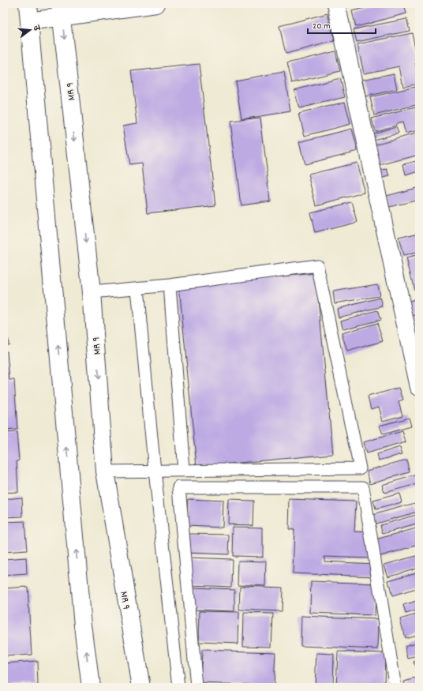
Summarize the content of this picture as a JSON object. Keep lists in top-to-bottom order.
{
  "streets": {
    "street": ["MR 9"]
  },
  "scale_bar": "20 m",
  "north": "right"
}
